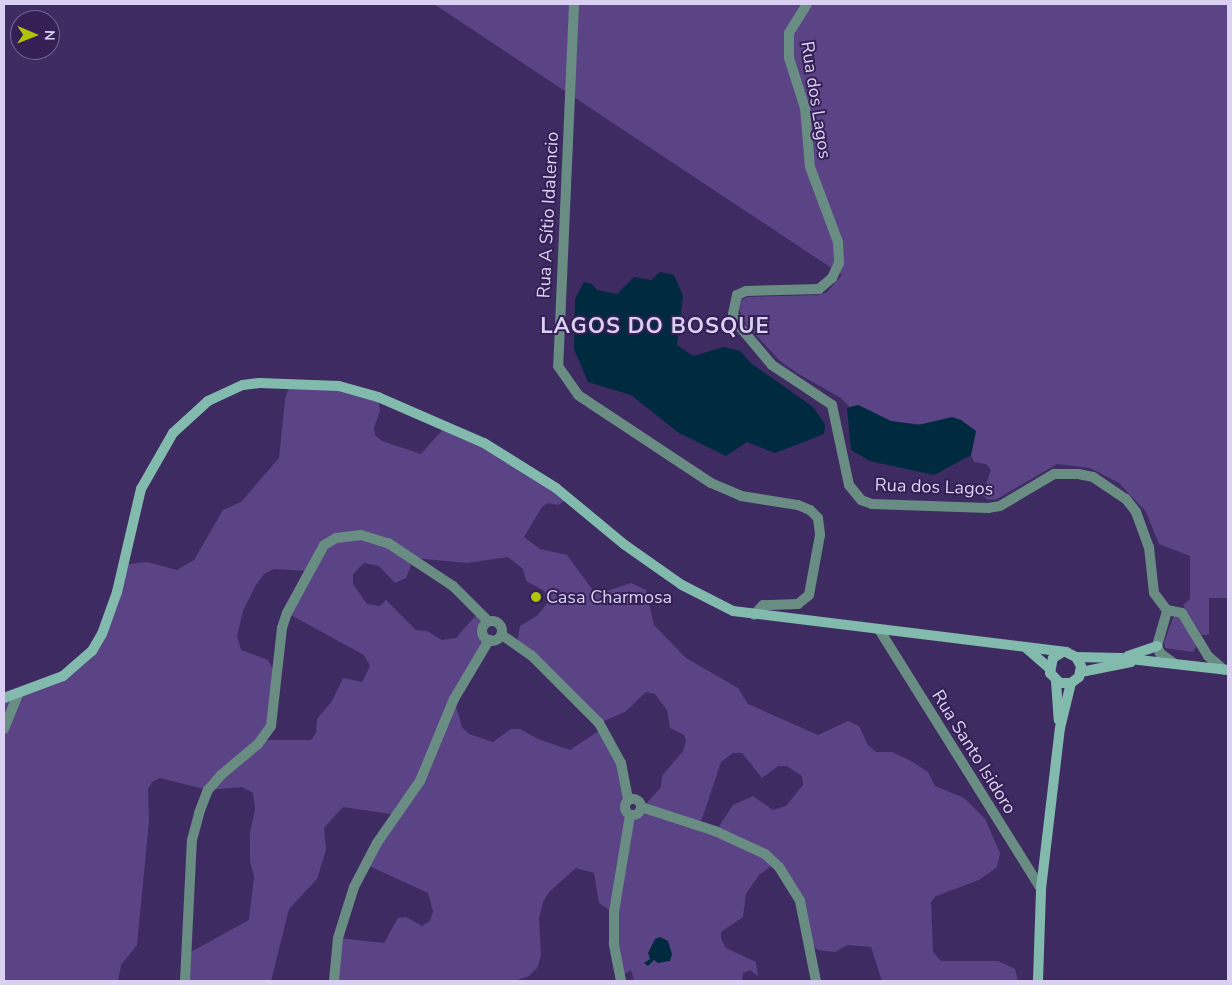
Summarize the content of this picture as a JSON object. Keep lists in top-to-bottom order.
{
  "streets": {
    "street": ["Rua dos Lagos", "Rua A Sítio Idalencio", "Rua Santo Isidoro"]
  },
  "districts": ["LAGOS DO BOSQUE"],
  "places": ["Casa Charmosa"],
  "north": "right"
}
